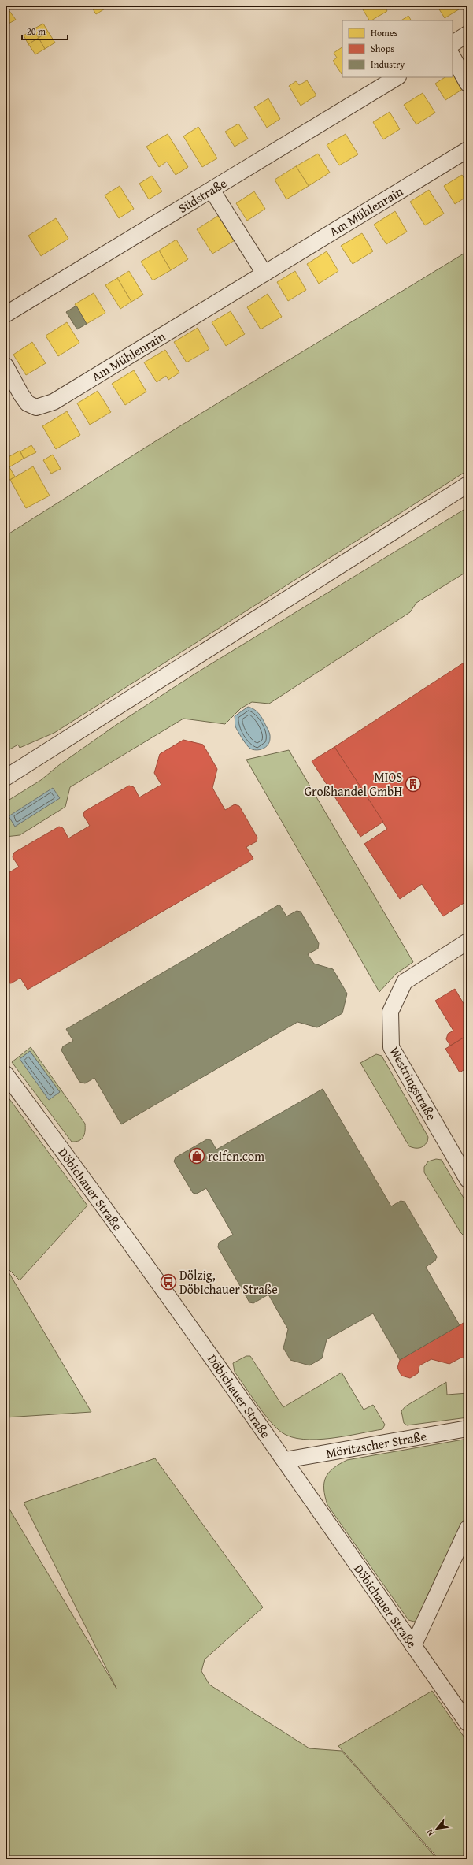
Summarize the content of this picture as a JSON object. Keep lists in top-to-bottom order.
{
  "streets": {
    "street": [
      "Südstraße",
      "Am Mühlenrain",
      "Westringstraße",
      "Döbichauer Straße",
      "Möritzscher Straße"
    ]
  },
  "crossings": [
    ["Döbichauer Straße", "Möritzscher Straße"]
  ],
  "places": {
    "building": ["MIOS Großhandel GmbH"],
    "shop": ["reifen.com"],
    "bus stop": ["Dölzig, Döbichauer Straße"]
  },
  "legend": ["Homes", "Shops", "Industry"],
  "scale_bar": "20 m",
  "north": "bottom left"
}
